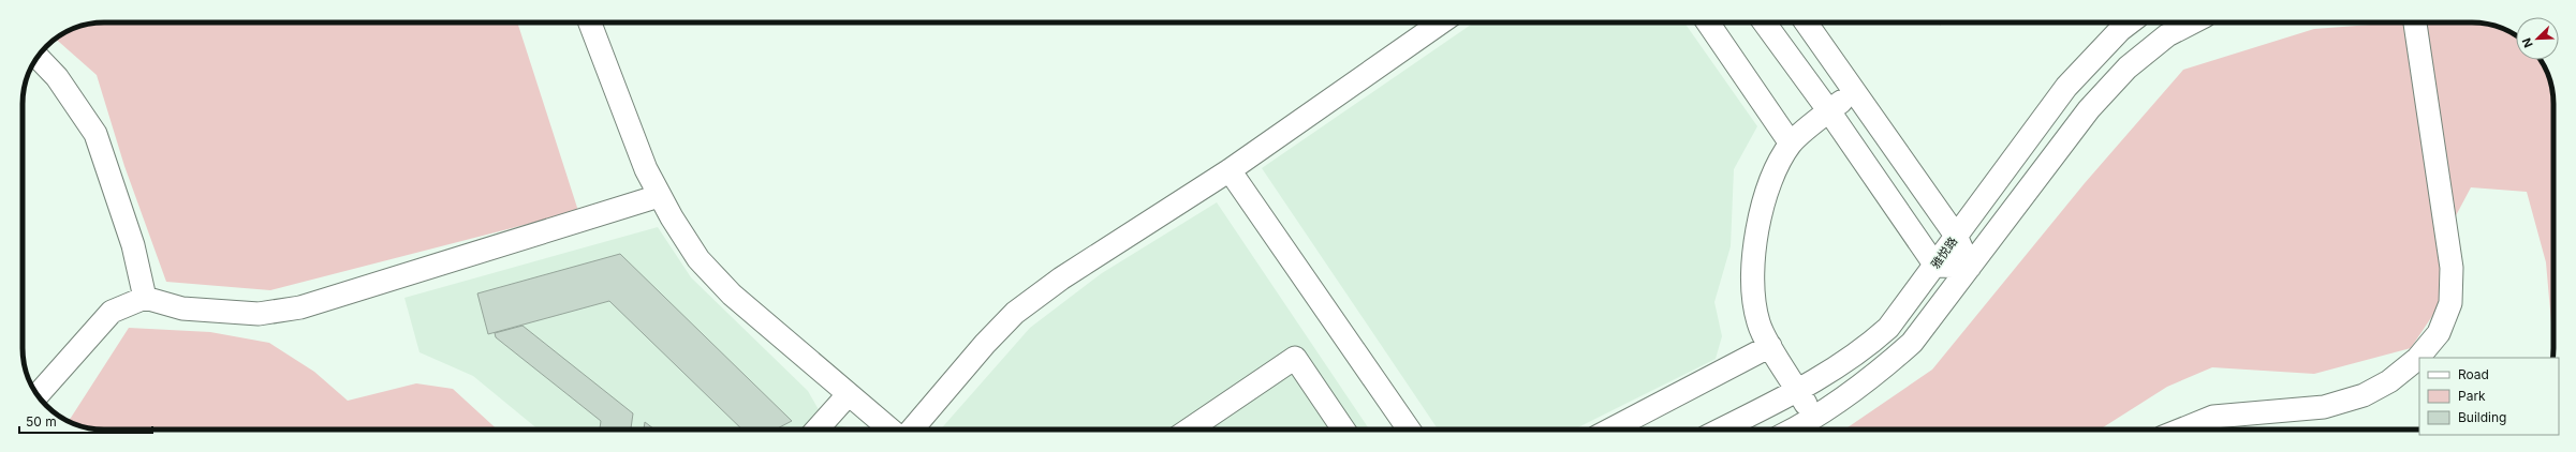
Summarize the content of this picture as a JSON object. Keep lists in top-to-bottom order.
{
  "streets": {
    "street": ["雅悦路"]
  },
  "legend": ["Road", "Park", "Building"],
  "scale_bar": "50 m",
  "north": "bottom left"
}
